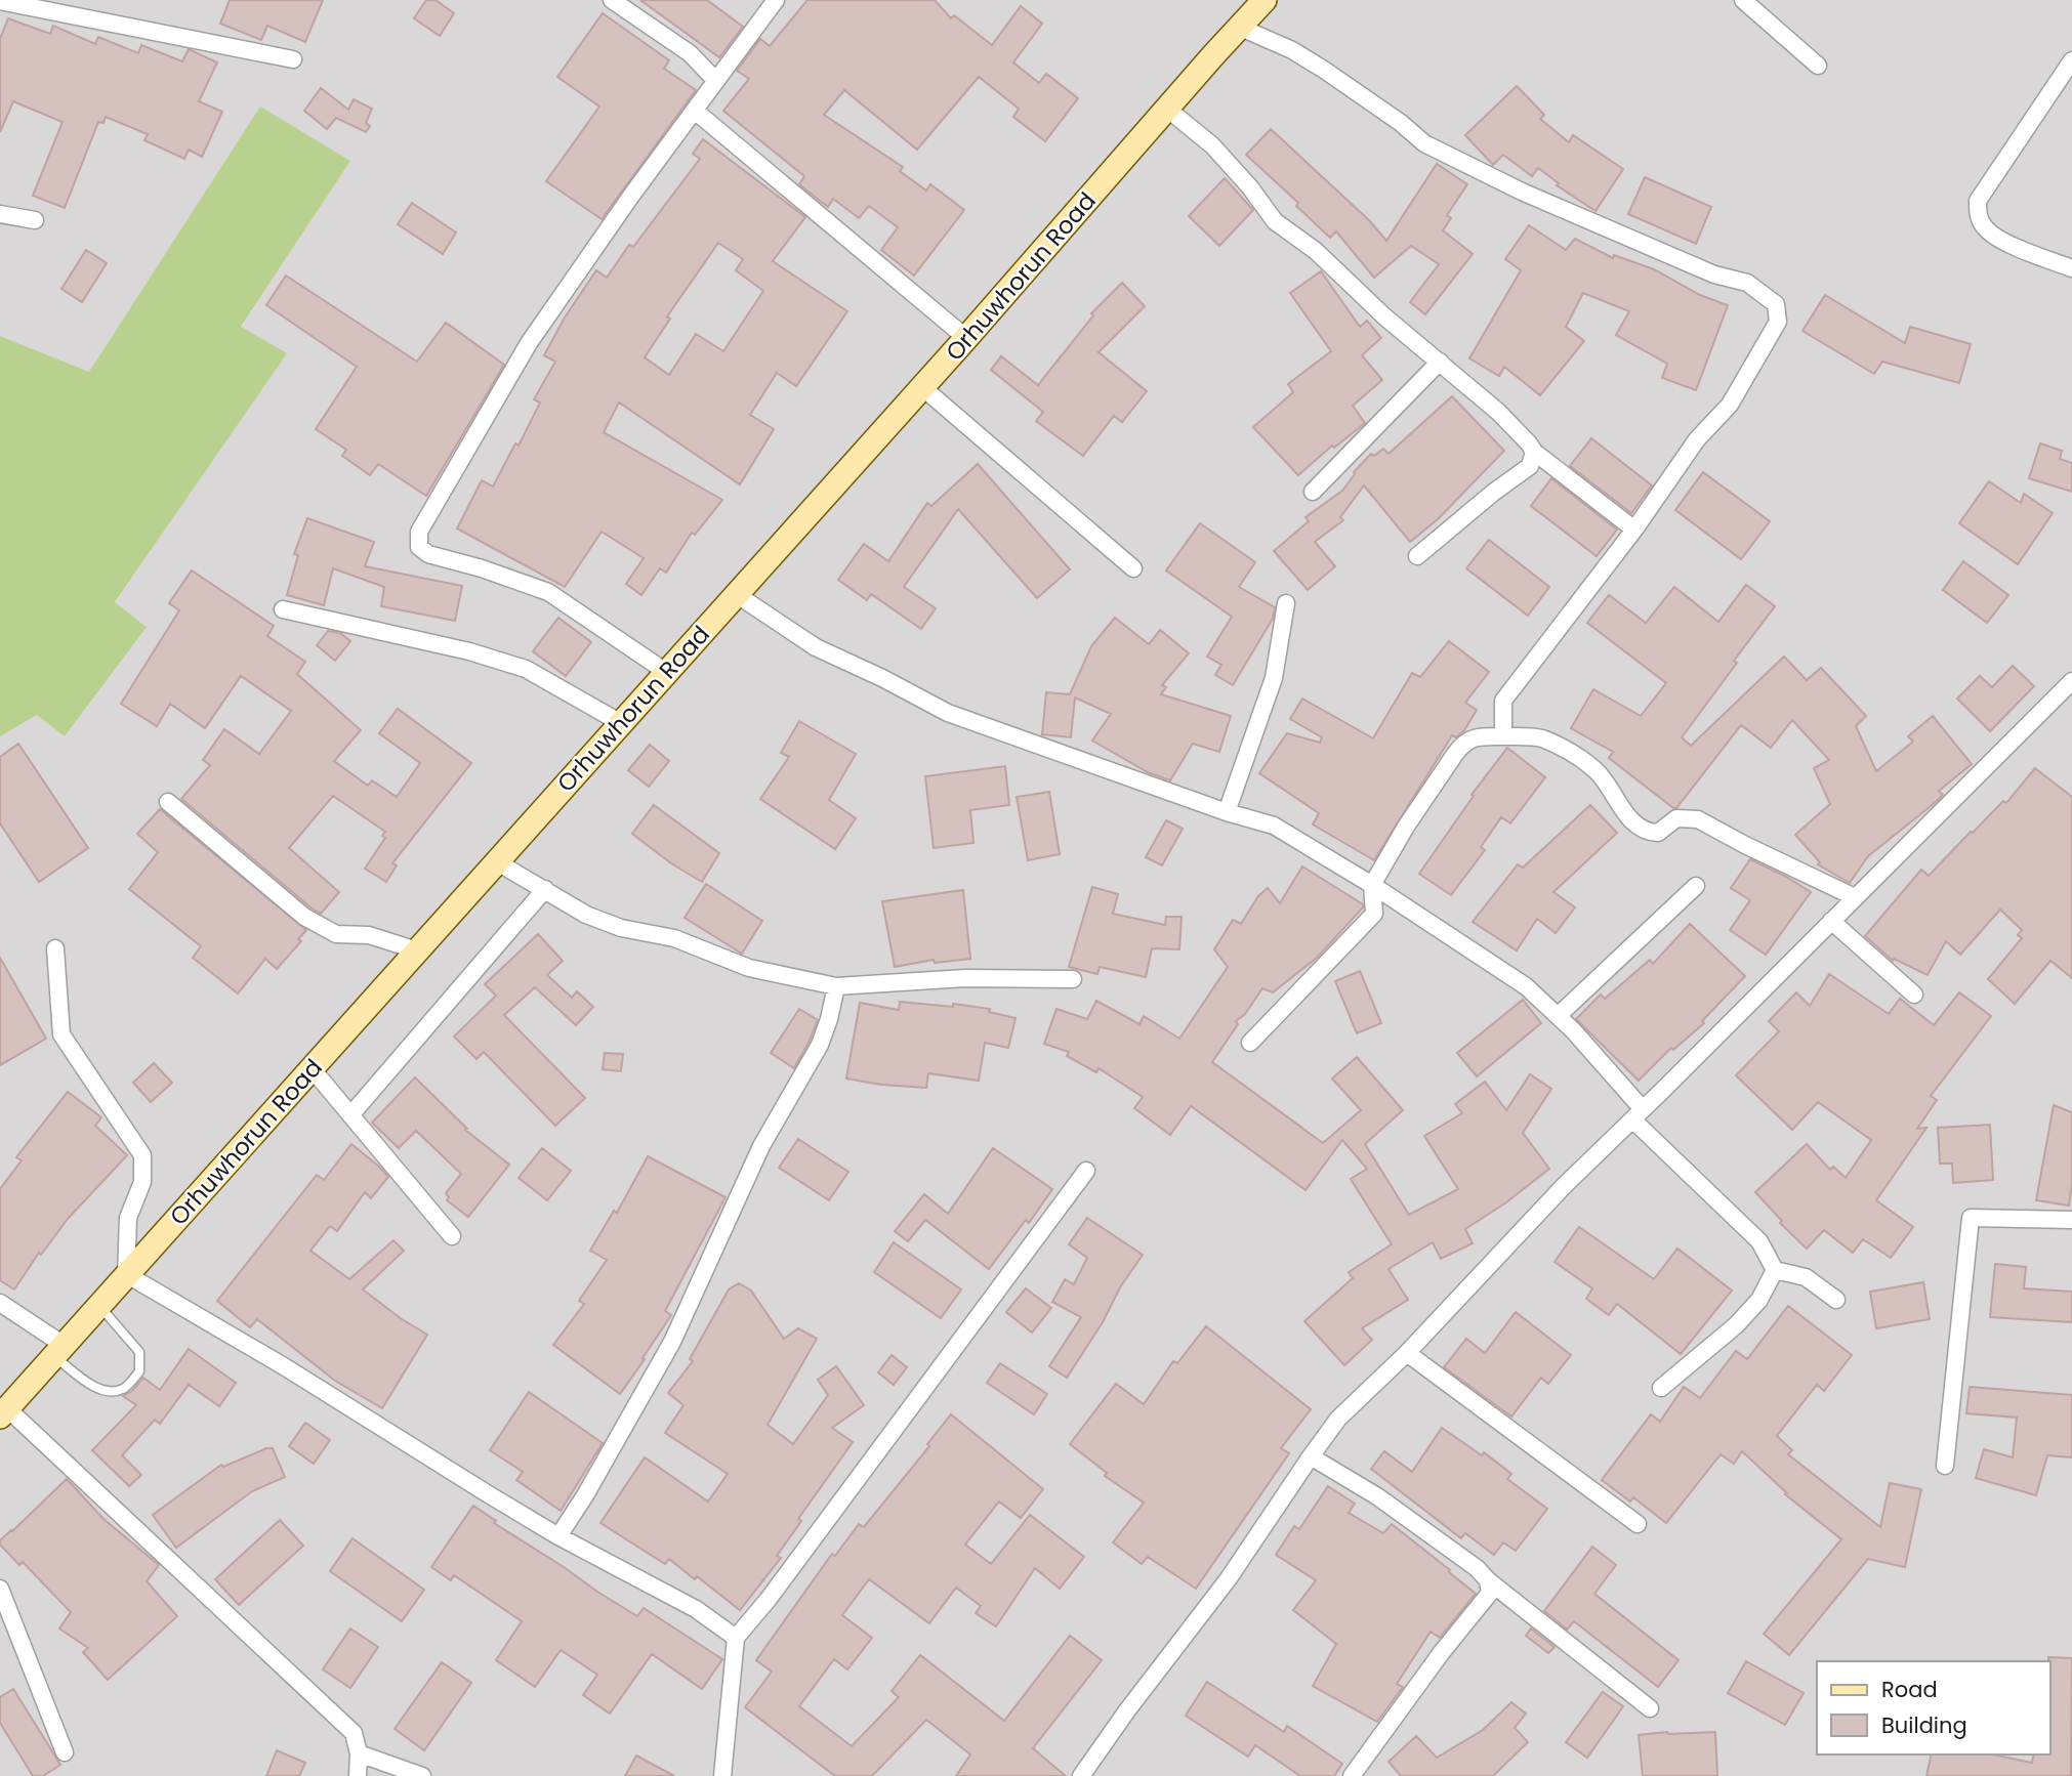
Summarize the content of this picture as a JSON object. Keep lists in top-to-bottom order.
{
  "streets": {
    "street": ["Orhuwhorun Road"]
  },
  "legend": ["Road", "Building"]
}
